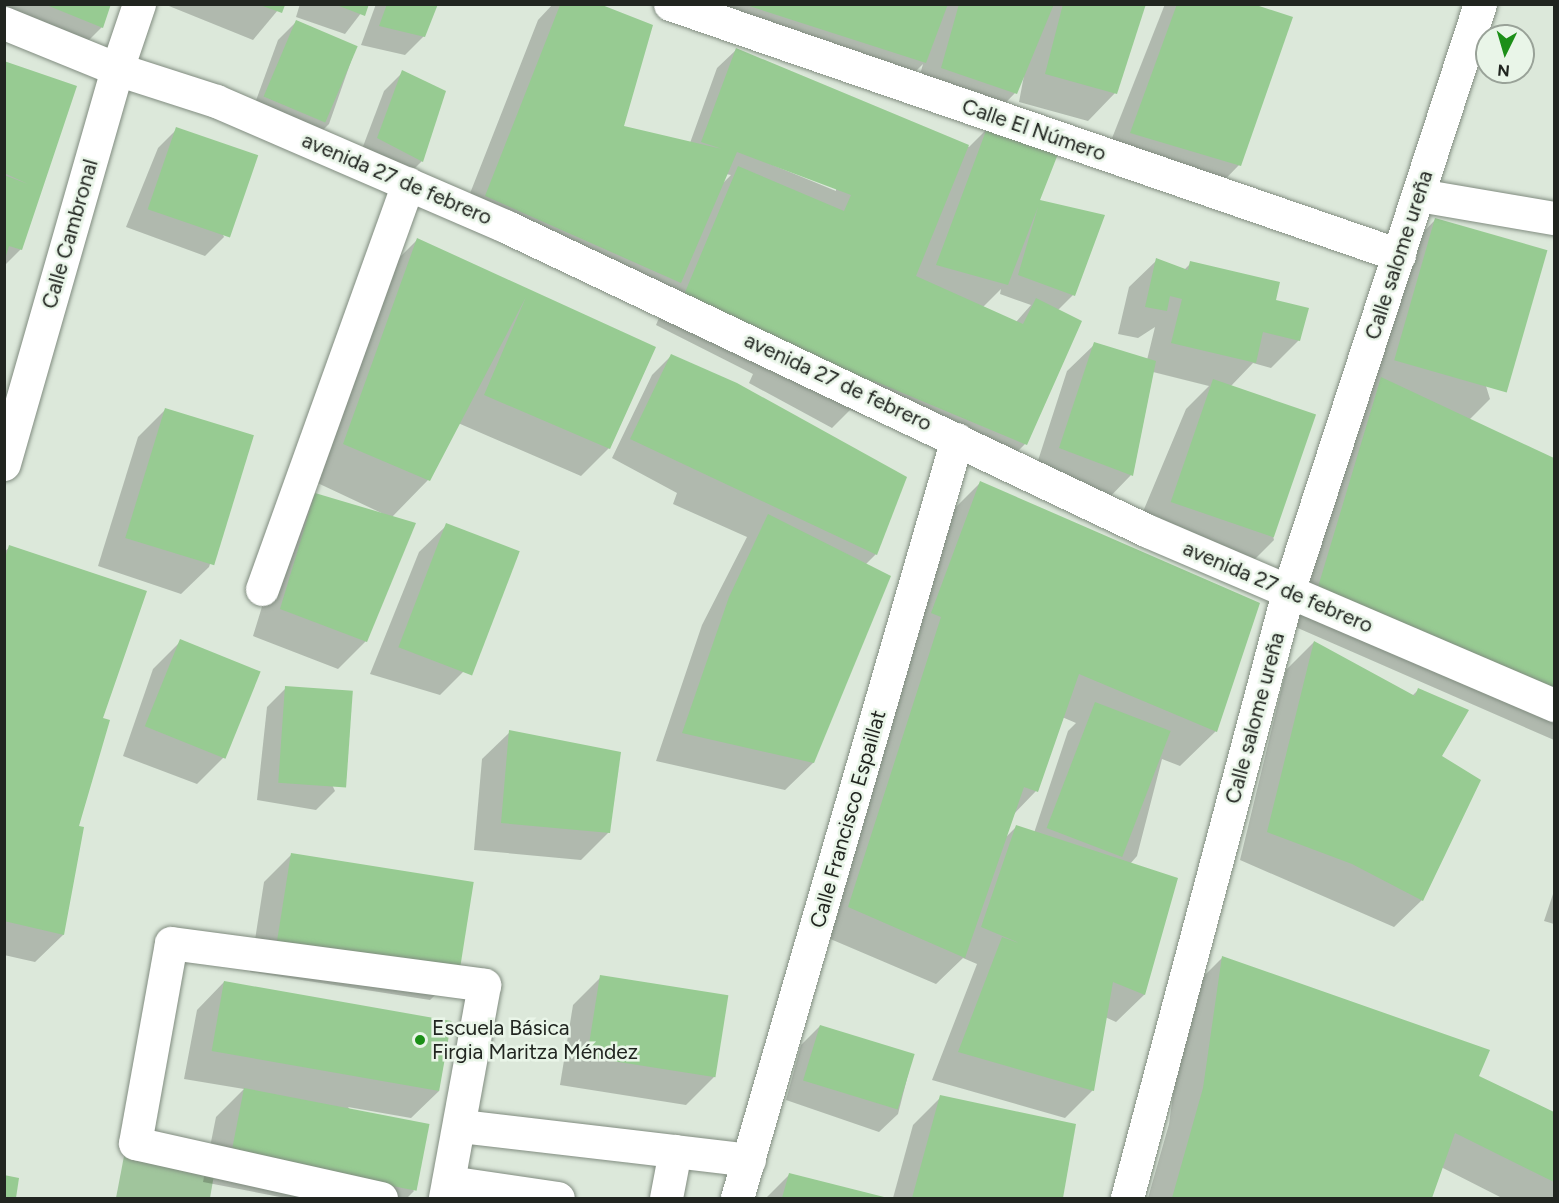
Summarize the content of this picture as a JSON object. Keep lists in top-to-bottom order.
{
  "streets": {
    "street": [
      "Calle El Número",
      "avenida 27 de febrero",
      "Calle Cambronal",
      "Calle salome ureña",
      "Calle Francisco Espaillat"
    ]
  },
  "crossings": [
    ["Calle El Número", "Calle salome ureña"],
    ["avenida 27 de febrero", "Calle Cambronal"],
    ["avenida 27 de febrero", "Calle salome ureña"],
    ["avenida 27 de febrero", "Calle Francisco Espaillat"]
  ],
  "places": ["Escuela Básica Firgia Maritza Méndez"],
  "north": "bottom"
}
